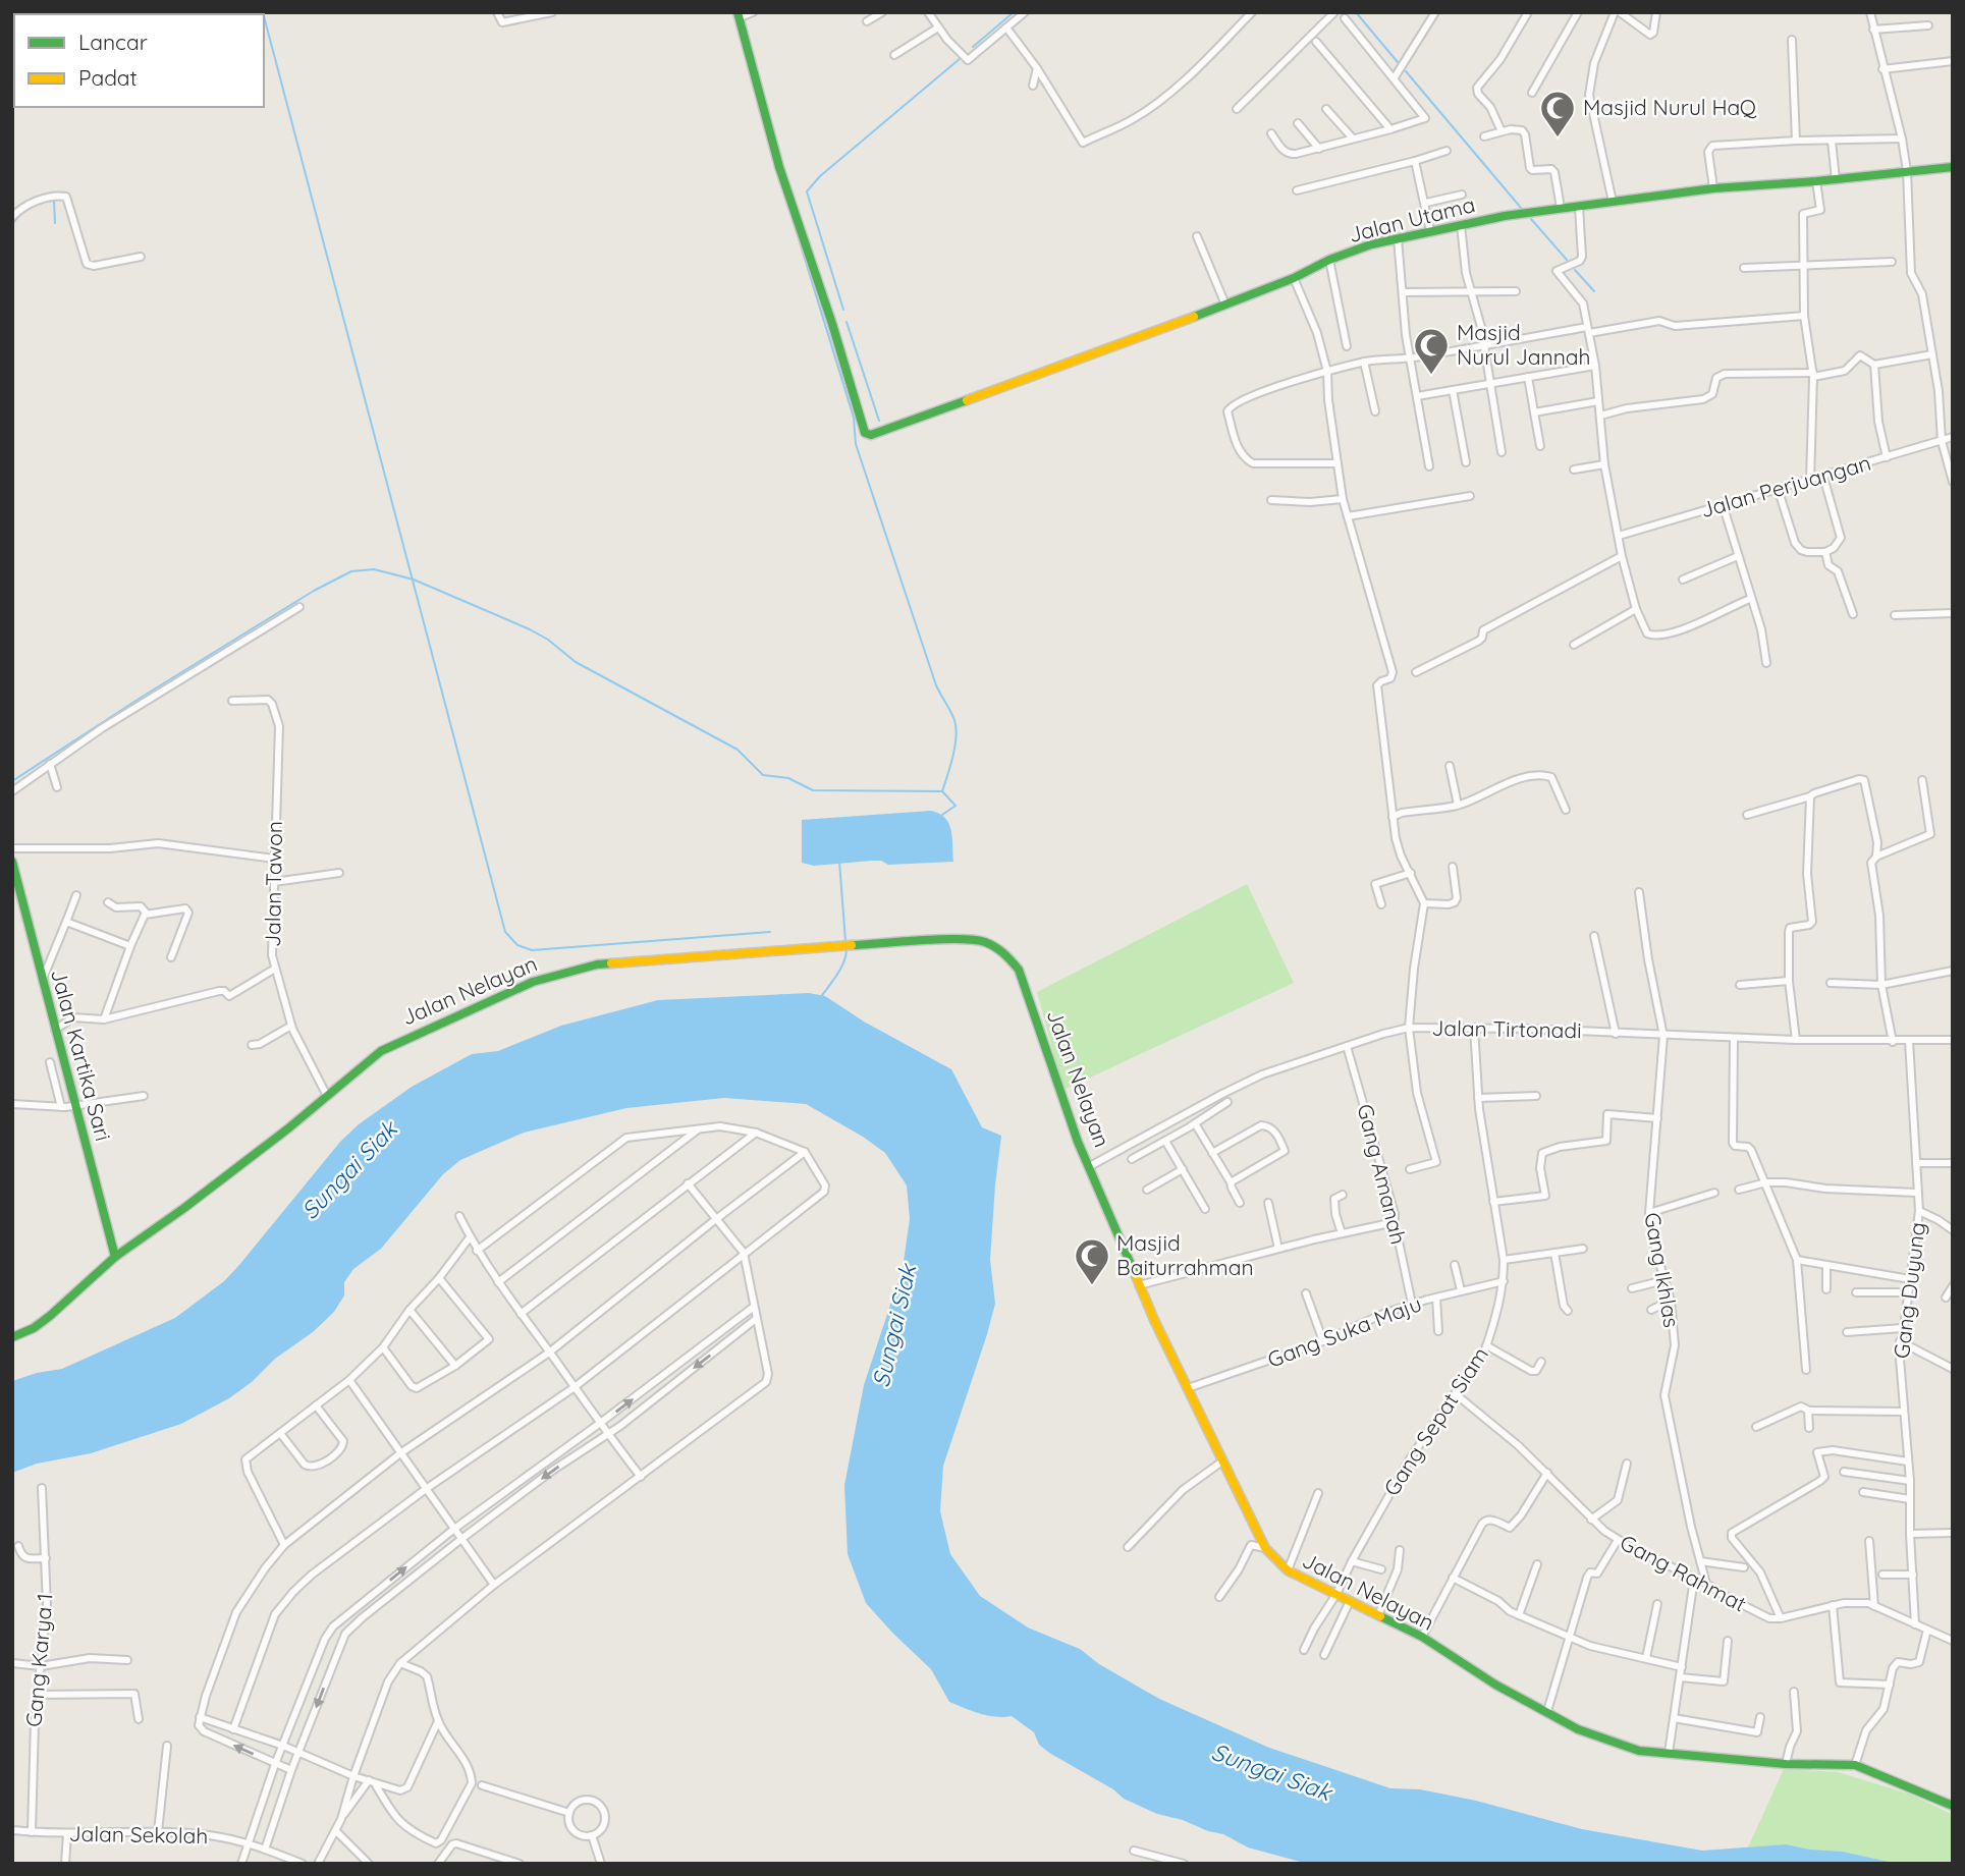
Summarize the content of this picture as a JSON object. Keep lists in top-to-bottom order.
{
  "streets": {
    "main road": ["Jalan Utama", "Jalan Nelayan", "Jalan Kartika Sari"],
    "street": [
      "Jalan Perjuangan",
      "Jalan Tawon",
      "Jalan Tirtonadi",
      "Gang Amanah",
      "Gang Ikhlas",
      "Gang Duyung",
      "Gang Suka Maju",
      "Gang Sepat Siam",
      "Gang Rahmat",
      "Gang Karya 1",
      "Jalan Sekolah"
    ]
  },
  "crossings": [
    ["Jalan Tawon", "Jalan Nelayan"],
    ["Jalan Nelayan", "Jalan Tirtonadi"],
    ["Jalan Nelayan", "Jalan Kartika Sari"],
    ["Jalan Nelayan", "Gang Suka Maju"],
    ["Jalan Nelayan", "Gang Sepat Siam"],
    ["Jalan Tirtonadi", "Gang Amanah"],
    ["Jalan Tirtonadi", "Gang Ikhlas"],
    ["Jalan Tirtonadi", "Gang Duyung"],
    ["Jalan Tirtonadi", "Gang Sepat Siam"],
    ["Gang Amanah", "Gang Suka Maju"],
    ["Gang Ikhlas", "Gang Rahmat"],
    ["Gang Suka Maju", "Gang Sepat Siam"],
    ["Gang Sepat Siam", "Gang Rahmat"],
    ["Gang Karya 1", "Jalan Sekolah"]
  ],
  "water": ["Sungai Siak"],
  "places": {
    "mosque": ["Masjid Nurul HaQ", "Masjid Nurul Jannah", "Masjid Baiturrahman"]
  },
  "legend": ["Lancar", "Padat"]
}
